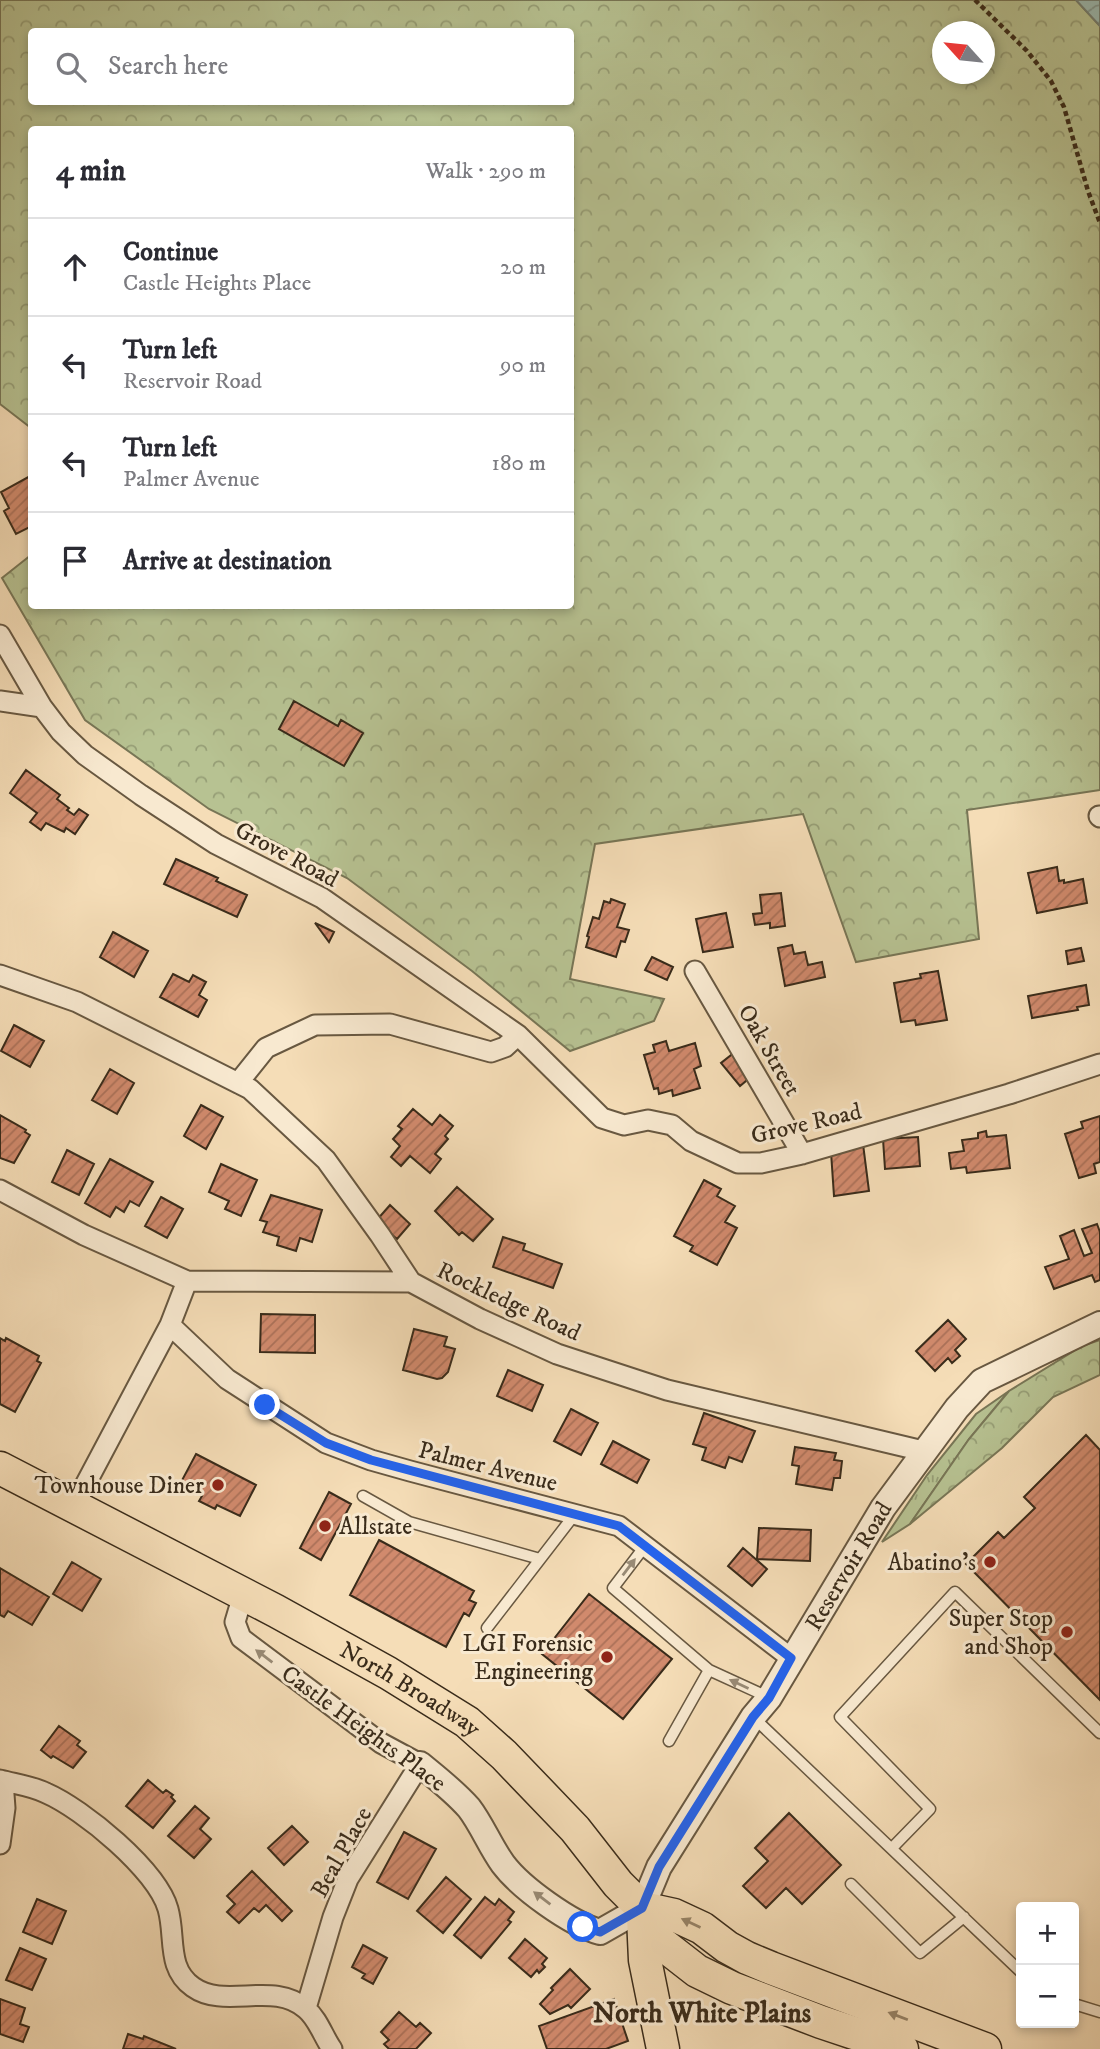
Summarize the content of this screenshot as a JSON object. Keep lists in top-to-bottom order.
{
  "streets": {
    "main road": ["North Broadway"],
    "street": [
      "Grove Road",
      "Oak Street",
      "Rockledge Road",
      "Palmer Avenue",
      "Reservoir Road",
      "Castle Heights Place",
      "Beal Place"
    ]
  },
  "crossings": [
    ["Grove Road", "Oak Street"],
    ["Rockledge Road", "Reservoir Road"],
    ["Palmer Avenue", "Reservoir Road"],
    ["Reservoir Road", "North Broadway"],
    ["Reservoir Road", "Castle Heights Place"],
    ["North Broadway", "Castle Heights Place"],
    ["Castle Heights Place", "Beal Place"]
  ],
  "one_way": ["Castle Heights Place"],
  "districts": ["North White Plains"],
  "places": [
    "Townhouse Diner",
    "Allstate",
    "Abatino's",
    "Super Stop and Shop",
    "LGI Forensic Engineering"
  ],
  "north": "top left",
  "page": {
    "search": "Search here",
    "heading": ["4 min", "Walk · 290 m"],
    "list": [
      ["Continue", "Castle Heights Place", "20 m"],
      ["Turn left", "Reservoir Road", "90 m"],
      ["Turn left", "Palmer Avenue", "180 m"],
      "Arrive at destination"
    ],
    "map_buttons": ["+", "−"]
  }
}
